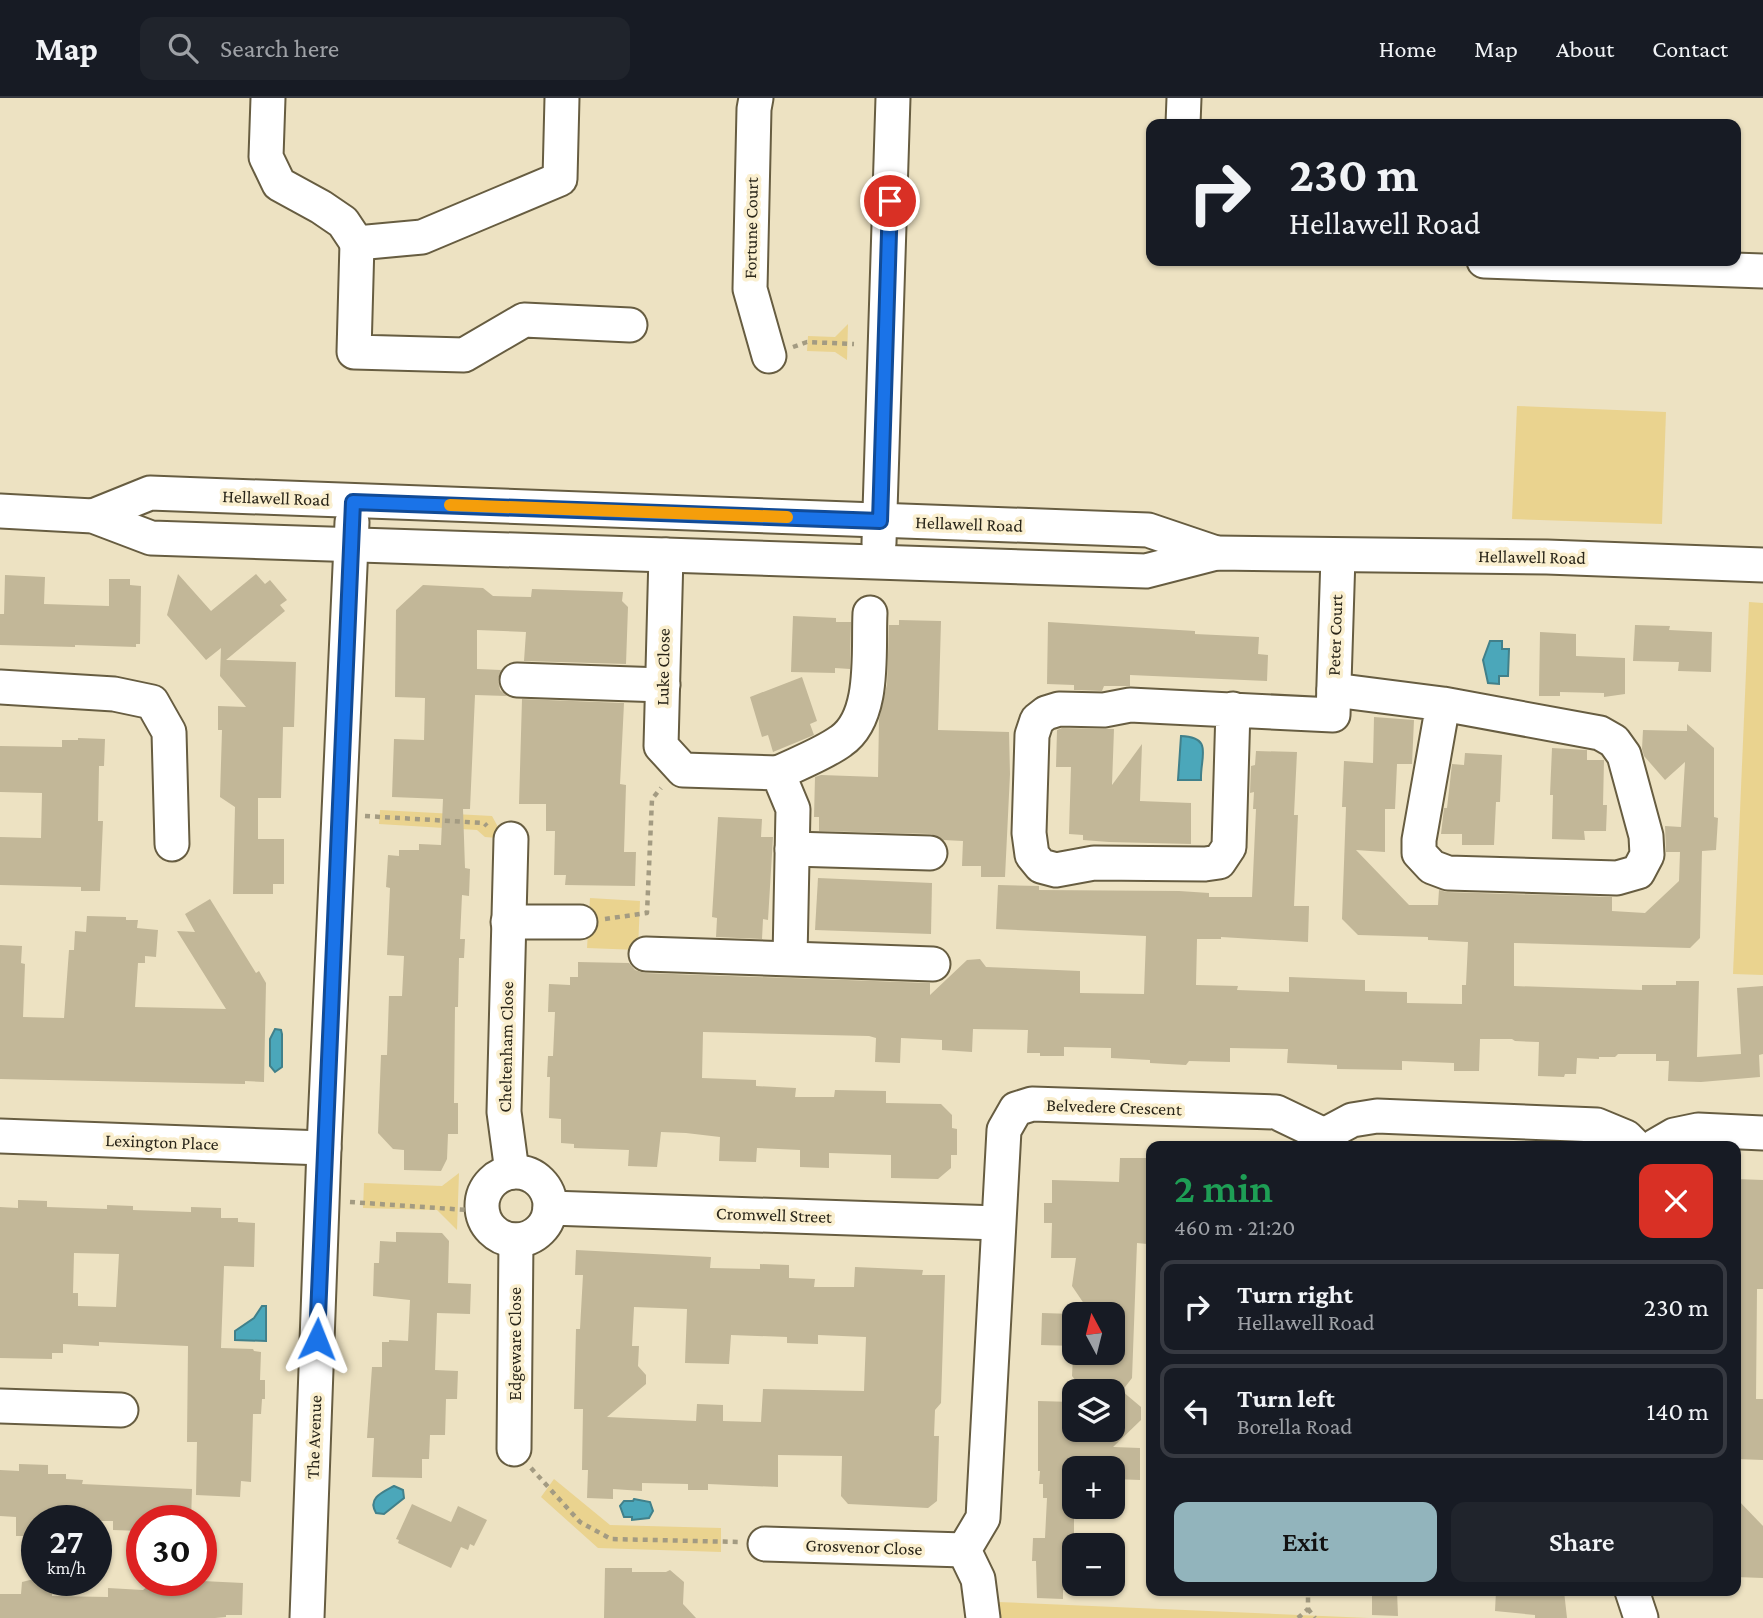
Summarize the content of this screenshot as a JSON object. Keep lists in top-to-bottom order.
{
  "streets": {
    "street": [
      "Fortune Court",
      "Hellawell Road",
      "Peter Court",
      "Luke Close",
      "Cheltenham Close",
      "Belvedere Crescent",
      "Lexington Place",
      "Cromwell Street",
      "Edgeware Close",
      "The Avenue",
      "Grosvenor Close"
    ]
  },
  "crossings": [
    ["Hellawell Road", "Peter Court"],
    ["Hellawell Road", "Luke Close"],
    ["Hellawell Road", "The Avenue"],
    ["Cheltenham Close", "Cromwell Street"],
    ["Cheltenham Close", "Edgeware Close"],
    ["Belvedere Crescent", "Cromwell Street"],
    ["Belvedere Crescent", "Grosvenor Close"],
    ["Lexington Place", "The Avenue"],
    ["Cromwell Street", "Edgeware Close"]
  ],
  "north": "top",
  "page": {
    "header": "Map",
    "search": "Search here",
    "nav": [
      "Home",
      "Map",
      "About",
      "Contact"
    ],
    "turn": ["230 m", "Hellawell Road"],
    "heading": ["2 min", "460 m · 21:20"],
    "list": [
      {
        "name": "Turn right",
        "note": "Hellawell Road",
        "value": "230 m"
      },
      {
        "name": "Turn left",
        "note": "Borella Road",
        "value": "140 m"
      }
    ],
    "map_buttons": ["+", "−"],
    "buttons": ["Exit", "Share"],
    "speed": "27 km/h",
    "limit": "30"
  }
}
